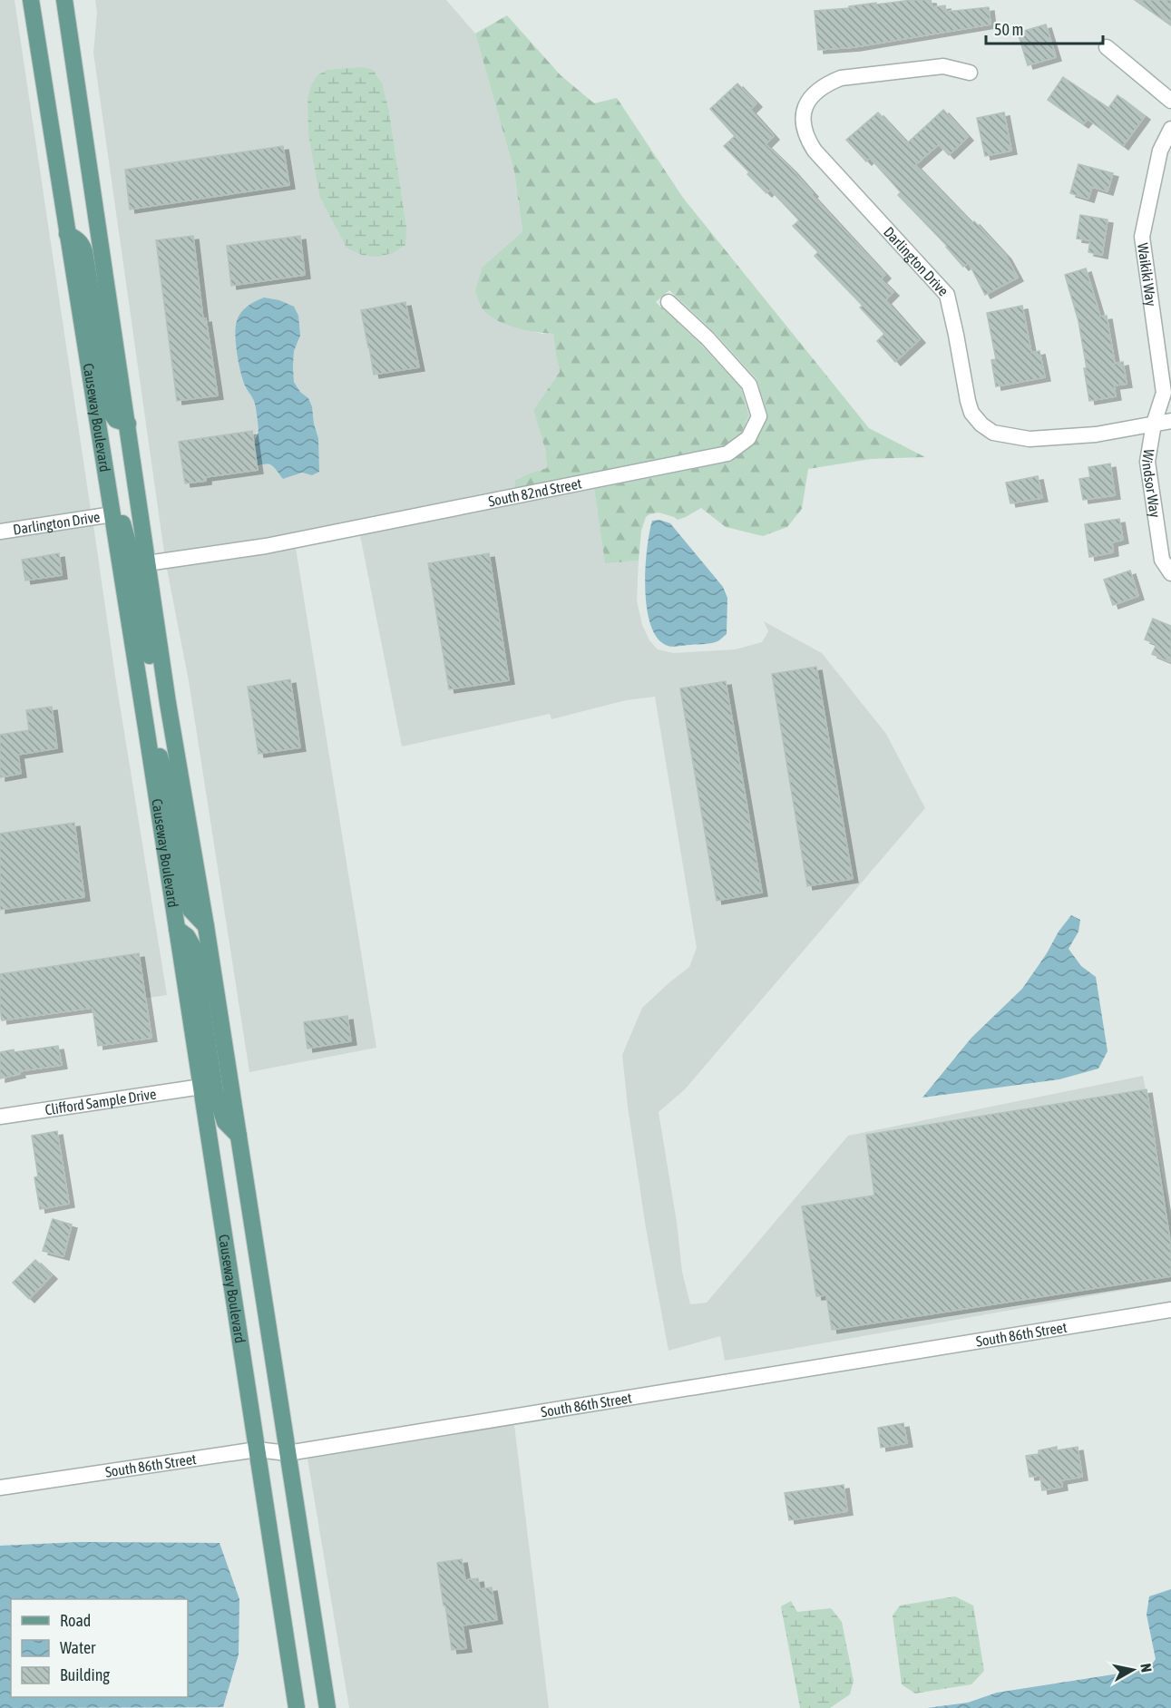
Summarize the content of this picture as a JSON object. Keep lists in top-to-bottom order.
{
  "streets": {
    "main road": ["Causeway Boulevard"],
    "street": [
      "Darlington Drive",
      "Waikiki Way",
      "Windsor Way",
      "South 82nd Street",
      "Clifford Sample Drive",
      "South 86th Street"
    ]
  },
  "crossings": [
    ["Darlington Drive", "Waikiki Way"],
    ["Darlington Drive", "Causeway Boulevard"],
    ["Darlington Drive", "Windsor Way"],
    ["Waikiki Way", "Windsor Way"],
    ["Causeway Boulevard", "South 82nd Street"],
    ["Causeway Boulevard", "Clifford Sample Drive"],
    ["Causeway Boulevard", "South 86th Street"]
  ],
  "legend": ["Road", "Water", "Building"],
  "scale_bar": "50 m",
  "north": "right"
}
